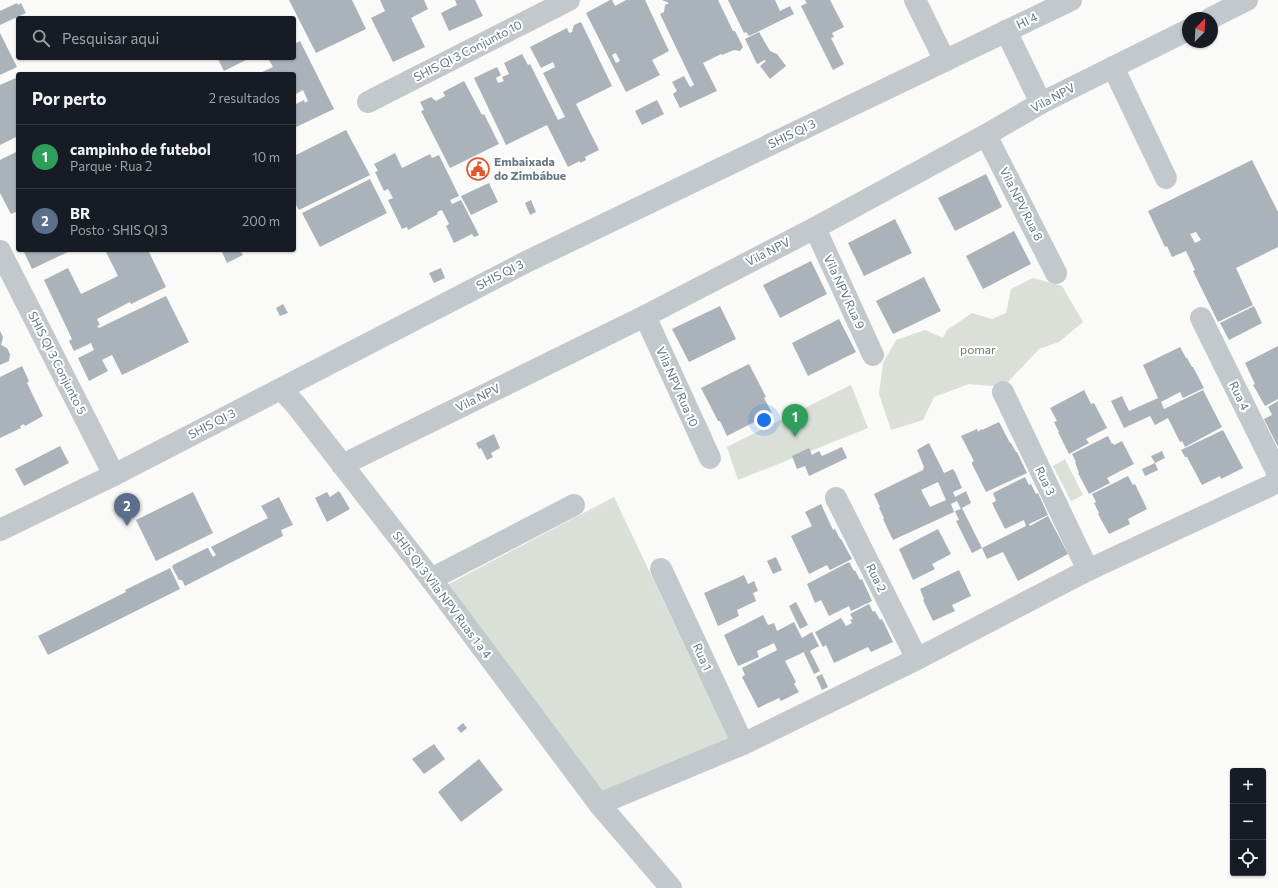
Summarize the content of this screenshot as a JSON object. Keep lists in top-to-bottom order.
{
  "streets": {
    "street": [
      "HI 4",
      "SHIS QI 3 Conjunto 10",
      "Vila NPV",
      "SHIS QI 3",
      "Vila NPV Rua 8",
      "Vila NPV Rua 9",
      "SHIS QI 3 Conjunto 5",
      "Vila NPV Rua 10",
      "Rua 4",
      "Rua 3",
      "Rua 2",
      "SHIS QI 3 Vila NPV Ruas 1 a 4",
      "Rua 1"
    ]
  },
  "crossings": [
    ["HI 4", "SHIS QI 3"],
    ["Vila NPV", "Vila NPV Rua 8"],
    ["Vila NPV", "Vila NPV Rua 9"],
    ["Vila NPV", "Vila NPV Rua 10"],
    ["Vila NPV", "SHIS QI 3 Vila NPV Ruas 1 a 4"],
    ["SHIS QI 3", "SHIS QI 3 Conjunto 5"],
    ["SHIS QI 3", "SHIS QI 3 Vila NPV Ruas 1 a 4"]
  ],
  "parks": ["pomar"],
  "places": {
    "public building": ["Embaixada do Zimbábue"]
  },
  "north": "top right",
  "page": {
    "search": "Pesquisar aqui",
    "heading": ["Por perto", "2 resultados"],
    "list": [
      {
        "mark": "1",
        "name": "campinho de futebol",
        "note": "Parque · Rua 2",
        "value": "10 m"
      },
      {
        "mark": "2",
        "name": "BR",
        "note": "Posto · SHIS QI 3",
        "value": "200 m"
      }
    ],
    "pins": ["1", "2"],
    "map_buttons": ["+", "−"]
  }
}
